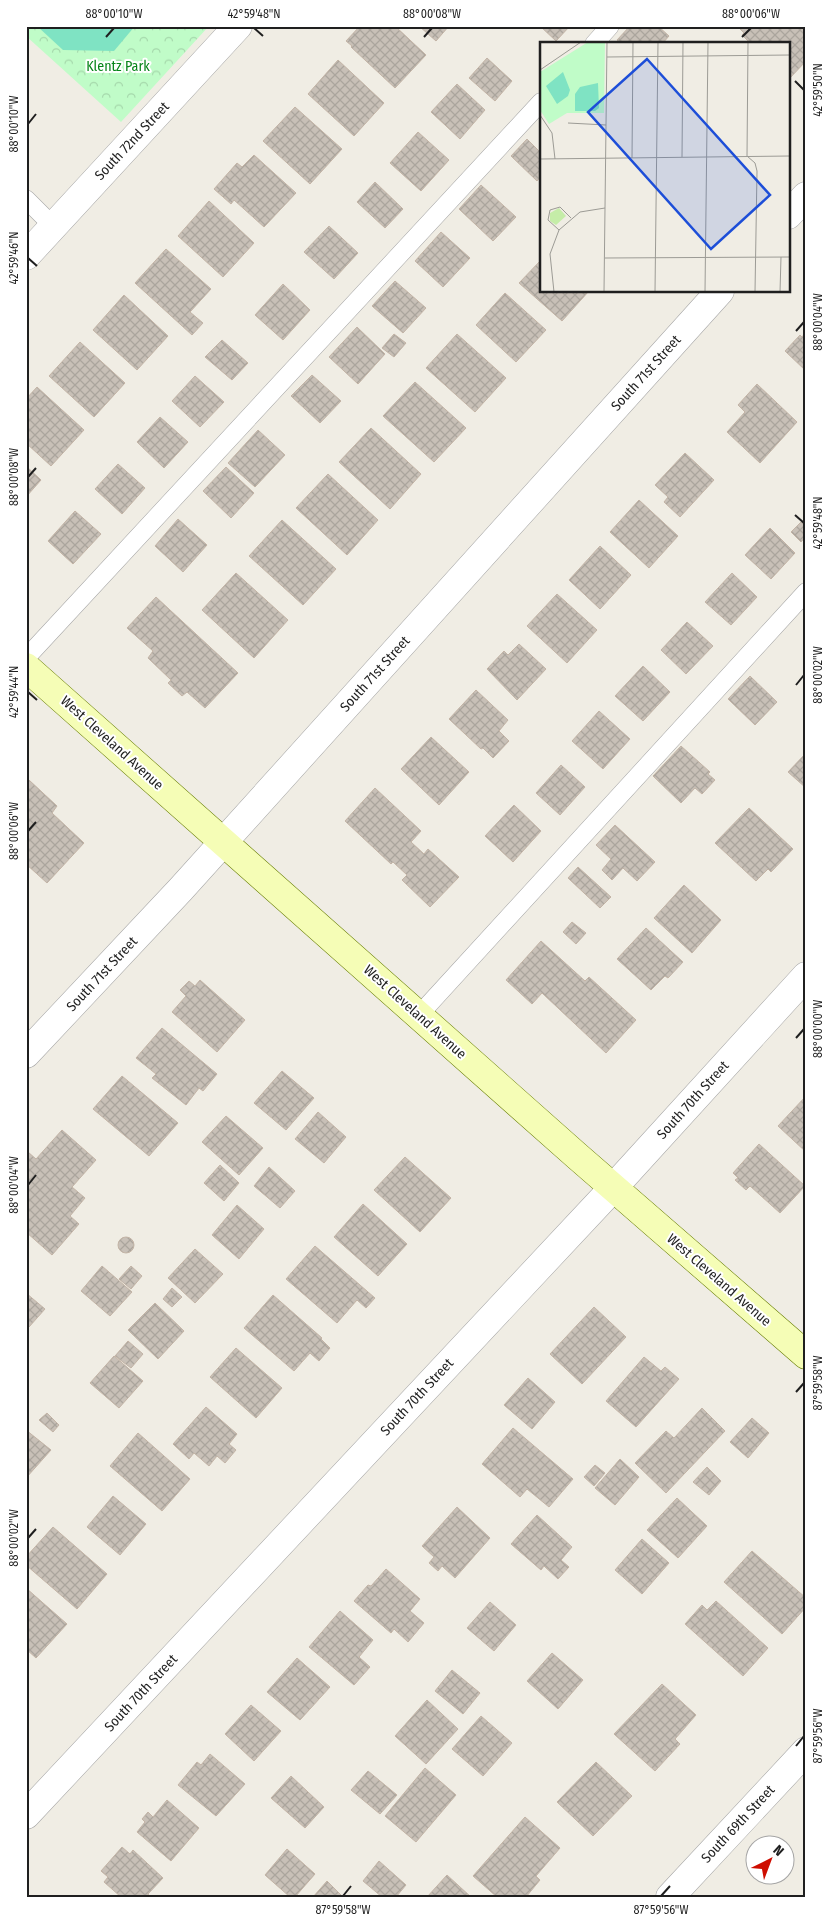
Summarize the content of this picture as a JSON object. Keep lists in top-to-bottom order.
{
  "streets": {
    "street": [
      "South 72nd Street",
      "South 71st Street",
      "West Cleveland Avenue",
      "South 70th Street",
      "South 69th Street"
    ]
  },
  "crossings": [
    ["South 71st Street", "West Cleveland Avenue"],
    ["West Cleveland Avenue", "South 70th Street"]
  ],
  "parks": ["Klentz Park"],
  "north": "top right",
  "coordinates": [
    "88°00'10\"W",
    "42°59'48\"N",
    "88°00'08\"W",
    "88°00'06\"W",
    "42°59'50\"N",
    "42°59'46\"N",
    "88°00'04\"W",
    "88°00'02\"W",
    "42°59'44\"N",
    "88°00'00\"W",
    "87°59'58\"W",
    "87°59'56\"W"
  ]
}
